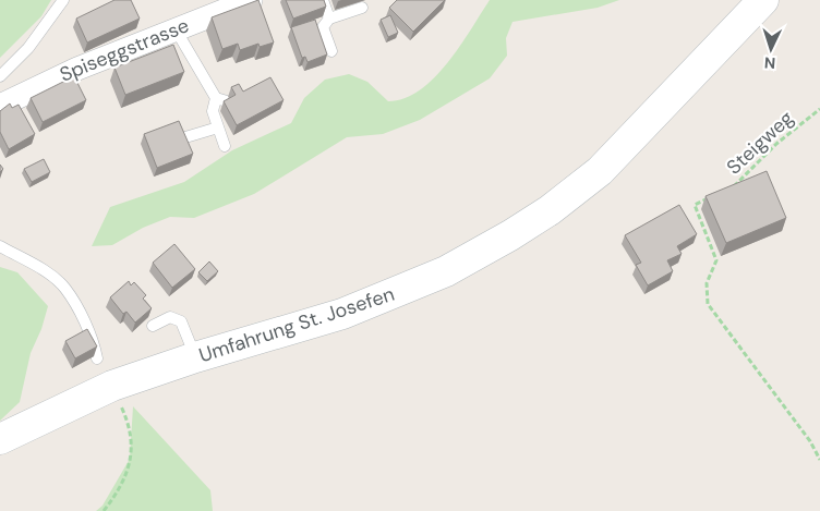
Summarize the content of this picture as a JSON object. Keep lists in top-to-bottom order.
{
  "streets": {
    "street": ["Spiseggstrasse", "Umfahrung St. Josefen"],
    "path": ["Steigweg"]
  },
  "north": "bottom"
}
